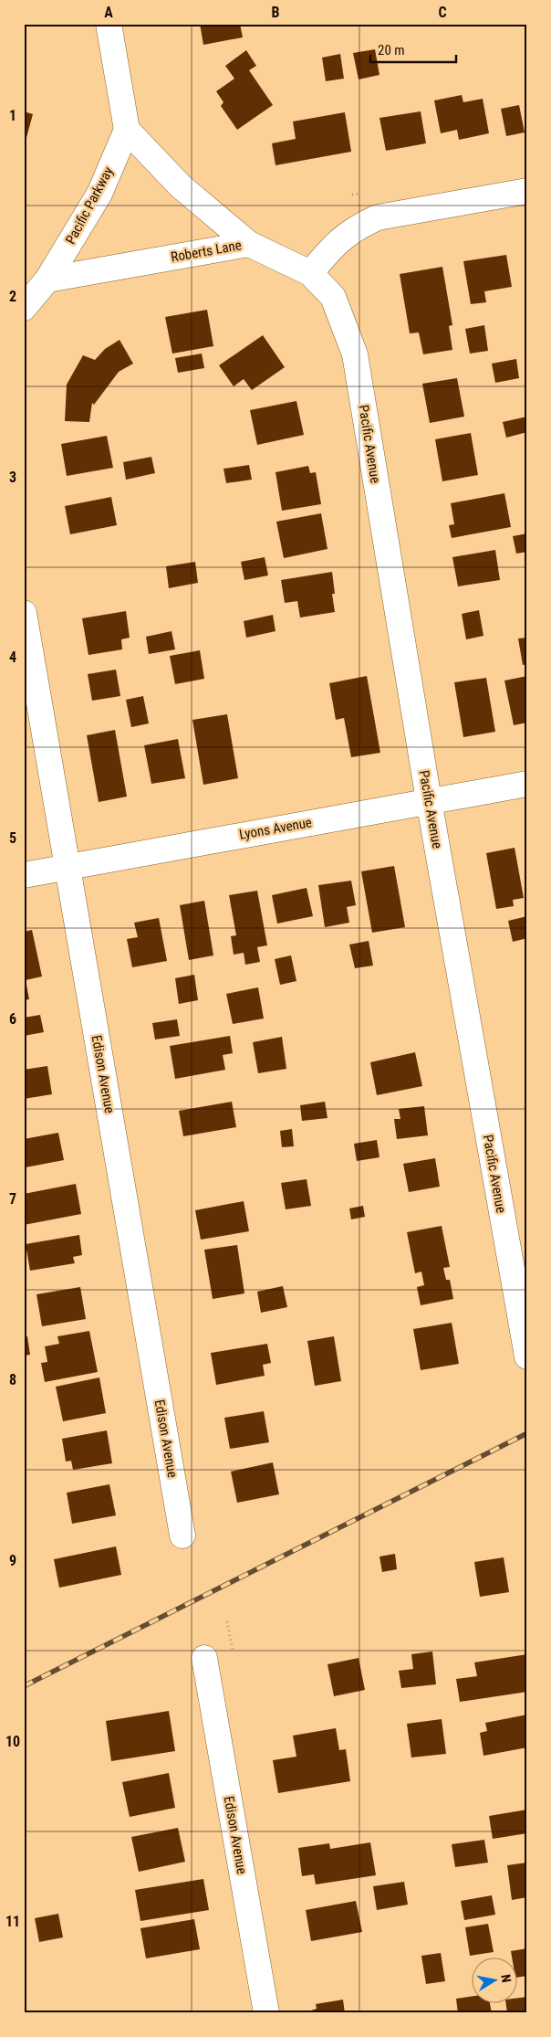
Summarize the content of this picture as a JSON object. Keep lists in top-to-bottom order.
{
  "streets": {
    "street": [
      "Pacific Parkway",
      "Roberts Lane",
      "Pacific Avenue",
      "Lyons Avenue",
      "Edison Avenue"
    ]
  },
  "crossings": [
    ["Pacific Parkway", "Roberts Lane"],
    ["Roberts Lane", "Pacific Avenue"],
    ["Pacific Avenue", "Lyons Avenue"],
    ["Lyons Avenue", "Edison Avenue"]
  ],
  "scale_bar": "20 m",
  "north": "right",
  "grid": {
    "columns": ["A", "B", "C"],
    "rows": [
      "1",
      "2",
      "3",
      "4",
      "5",
      "6",
      "7",
      "8",
      "9",
      "10",
      "11"
    ]
  }
}
